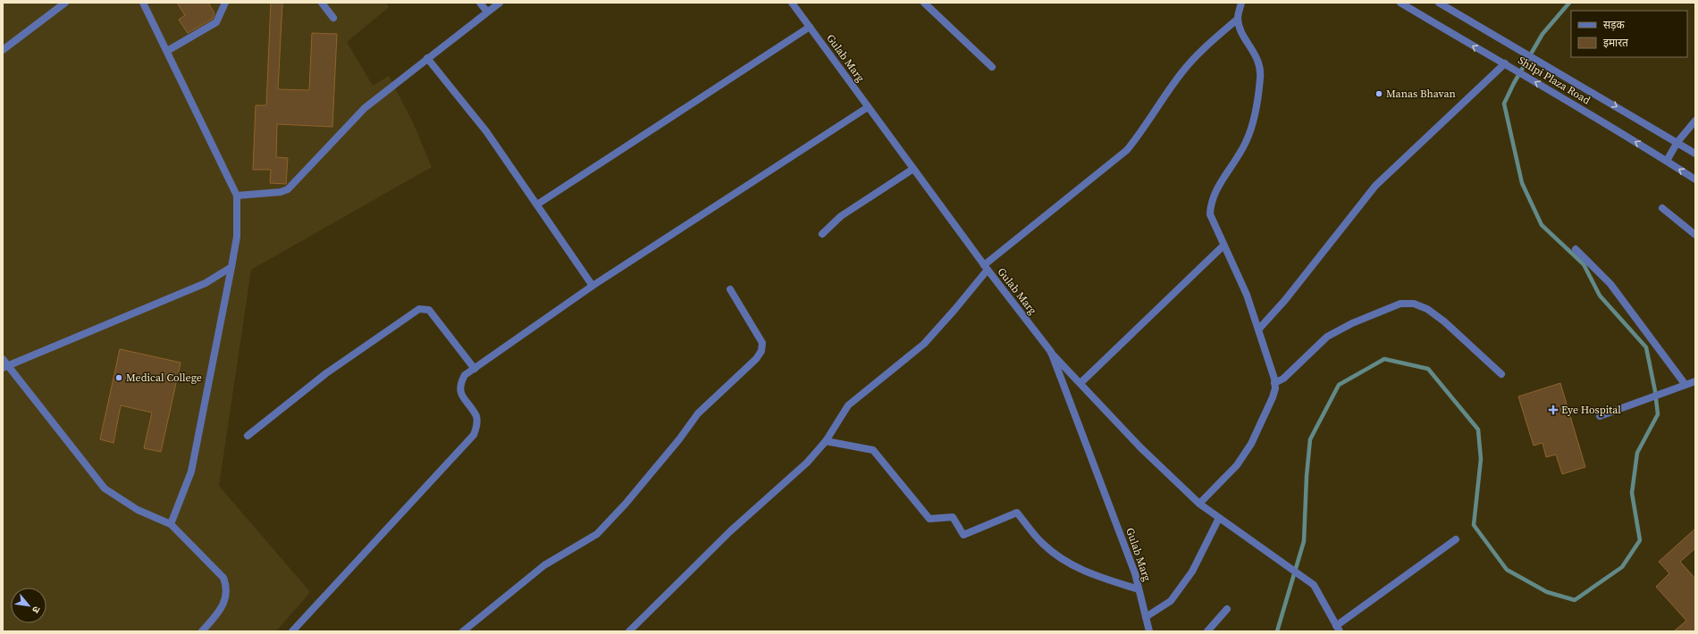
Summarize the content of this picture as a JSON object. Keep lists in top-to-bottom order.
{
  "streets": {
    "street": ["Gulab Marg", "Shilpi Plaza Road"]
  },
  "places": {
    "other": ["Manas Bhavan", "Medical College"],
    "health": ["Eye Hospital"]
  },
  "legend": ["सड़क", "इमारत"],
  "north": "bottom right"
}
